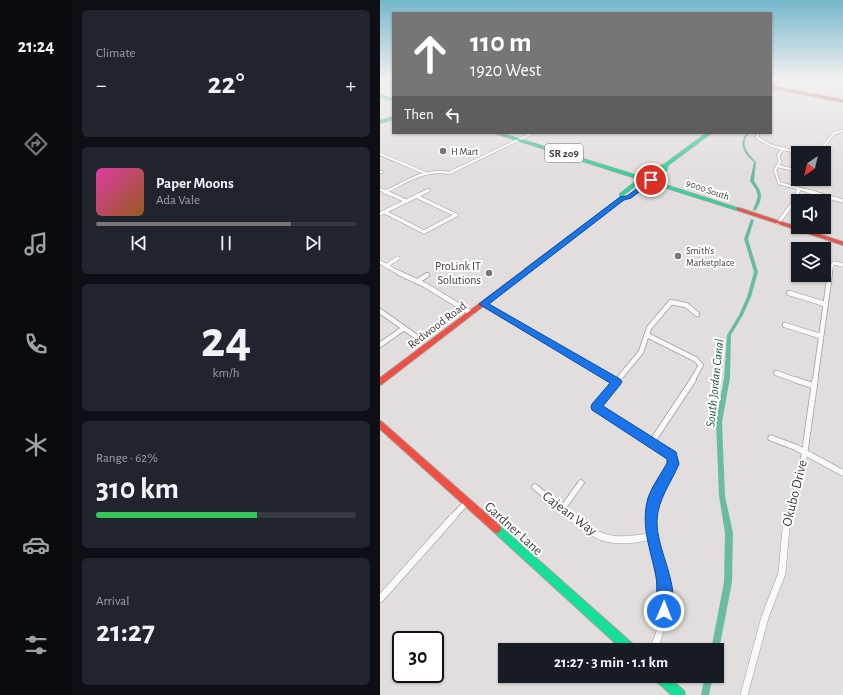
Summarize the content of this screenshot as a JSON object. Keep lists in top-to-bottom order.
{
  "streets": {
    "main road": [
      "SR 209",
      "9000 South",
      "Redwood Road",
      "Gardner Lane"
    ],
    "street": ["Okubo Drive", "Cajean Way"]
  },
  "crossings": [
    ["9000 South", "Redwood Road"]
  ],
  "water": ["South Jordan Canal"],
  "places": ["H Mart", "Smith's Marketplace", "ProLink IT Solutions"],
  "north": "bottom left",
  "page": {
    "tabs": "21:24",
    "tile": [
      "Climate",
      ["24", "km/h"],
      ["Range · 62%", "310 km"],
      ["Arrival", "21:27"]
    ],
    "turn": ["110 m", "1920 West"],
    "heat": ["−", "22°", "+"],
    "then": "Then",
    "song": ["Paper Moons", "Ada Vale"],
    "limit": "30",
    "trip": "21:27 · 3 min · 1.1 km"
  }
}
